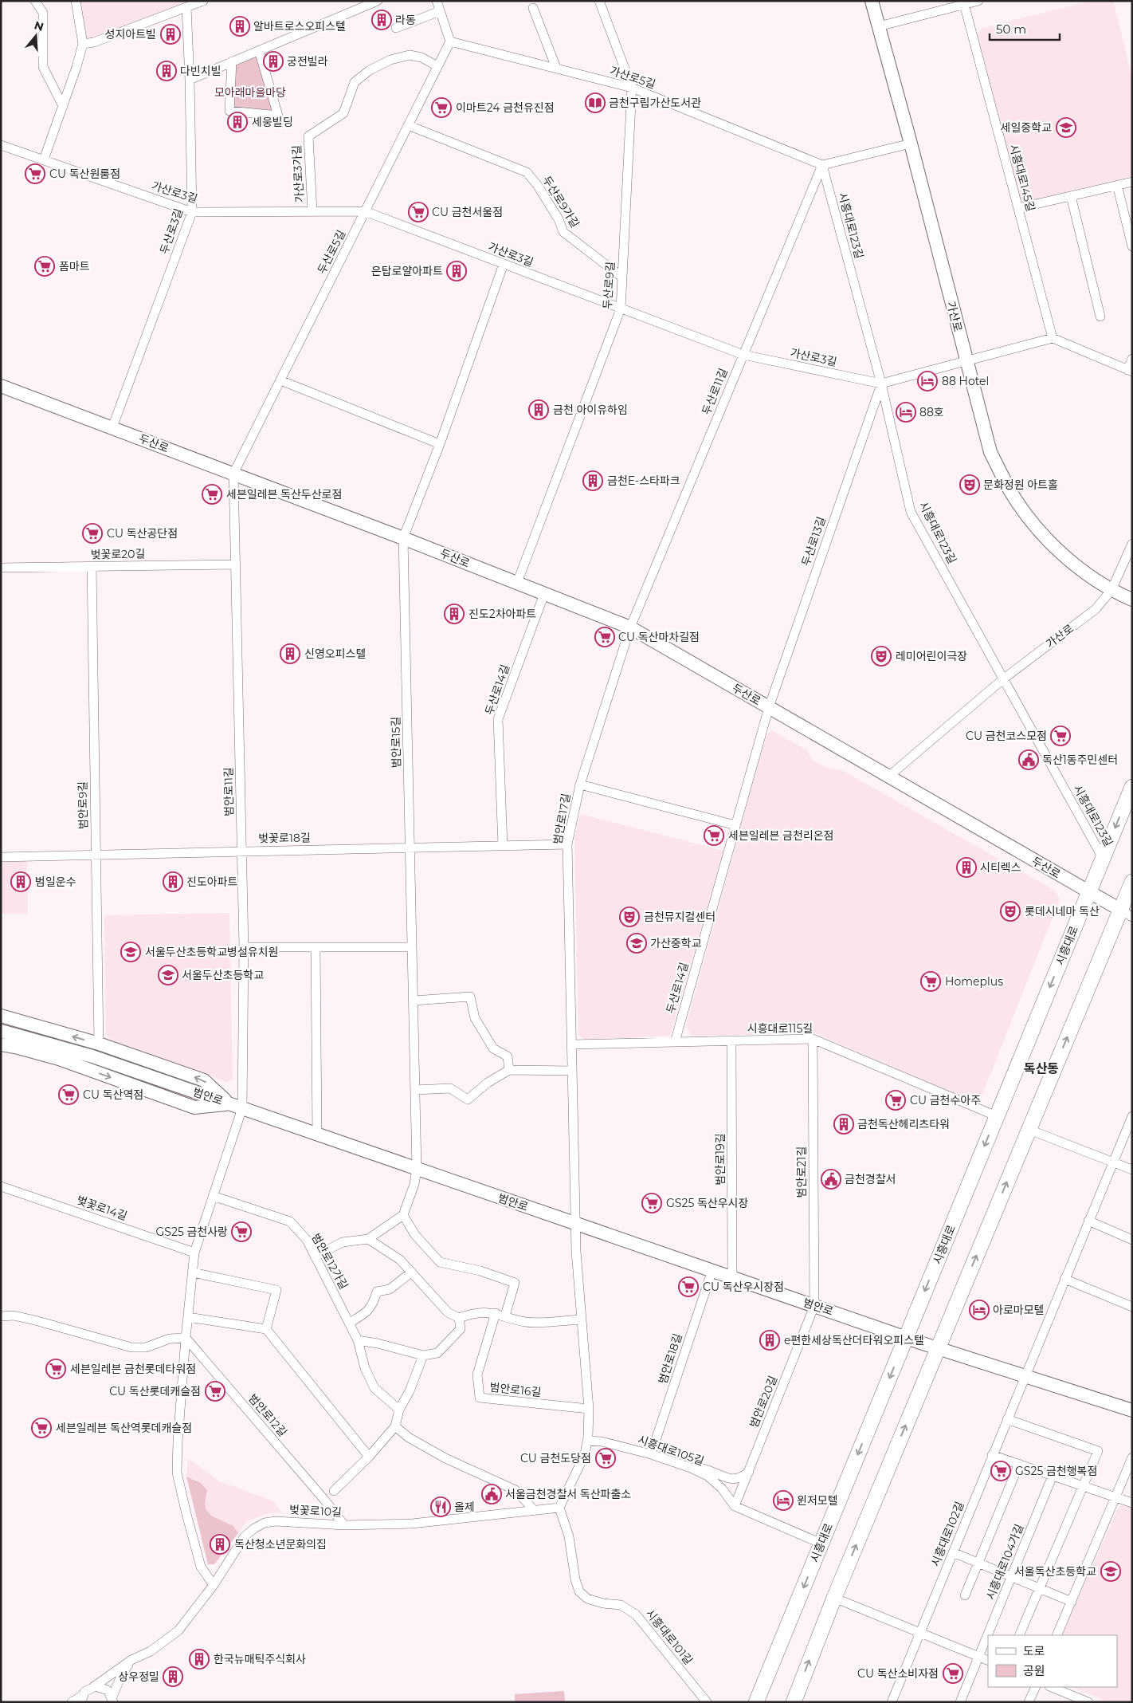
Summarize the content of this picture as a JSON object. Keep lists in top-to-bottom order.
{
  "streets": {
    "main road": [
      "가산로",
      "두산로",
      "시흥대로",
      "범안로"
    ],
    "street": [
      "가산로5길",
      "가산로3가길",
      "시흥대로145길",
      "가산로3길",
      "두산로9가길",
      "시흥대로123길",
      "두산로3길",
      "두산로5길",
      "두산로9길",
      "두산로11길",
      "두산로13길",
      "벚꽃로20길",
      "두산로14길",
      "범안로15길",
      "범안로11길",
      "범안로9길",
      "범안로17길",
      "벚꽃로18길",
      "시흥대로115길",
      "범안로19길",
      "범안로21길",
      "벚꽃로14길",
      "범안로12가길",
      "범안로18길",
      "범안로16길",
      "범안로20길",
      "범안로12길",
      "시흥대로105길",
      "벚꽃로10길",
      "시흥대로102길",
      "시흥대로104가길",
      "시흥대로101길"
    ]
  },
  "crossings": [
    ["가산로5길", "시흥대로123길"],
    ["가산로5길", "두산로5길"],
    ["가산로5길", "두산로9길"],
    ["가산로5길", "두산로11길"],
    ["가산로3가길", "가산로3길"],
    ["가산로3가길", "두산로5길"],
    ["시흥대로145길", "가산로3길"],
    ["가산로3길", "시흥대로123길"],
    ["가산로3길", "두산로3길"],
    ["가산로3길", "두산로5길"],
    ["가산로3길", "두산로9길"],
    ["가산로3길", "가산로"],
    ["가산로3길", "두산로11길"],
    ["가산로3길", "두산로13길"],
    ["두산로9가길", "두산로5길"],
    ["두산로9가길", "두산로9길"],
    ["시흥대로123길", "가산로"],
    ["시흥대로123길", "두산로11길"],
    ["시흥대로123길", "두산로13길"],
    ["시흥대로123길", "시흥대로"],
    ["두산로3길", "두산로"],
    ["두산로5길", "두산로"],
    ["두산로5길", "범안로11길"],
    ["두산로9길", "두산로"],
    ["두산로11길", "두산로"],
    ["두산로11길", "범안로17길"],
    ["두산로", "두산로13길"],
    ["두산로", "두산로14길"],
    ["두산로", "범안로15길"],
    ["두산로", "범안로11길"],
    ["두산로", "범안로17길"],
    ["두산로", "시흥대로"],
    ["두산로13길", "두산로14길"],
    ["벚꽃로20길", "범안로11길"],
    ["벚꽃로20길", "범안로9길"],
    ["두산로14길", "벚꽃로18길"],
    ["두산로14길", "시흥대로115길"],
    ["범안로15길", "벚꽃로18길"],
    ["범안로15길", "범안로"],
    ["범안로11길", "벚꽃로18길"],
    ["범안로11길", "범안로"],
    ["범안로9길", "벚꽃로18길"],
    ["범안로17길", "벚꽃로18길"],
    ["범안로17길", "시흥대로115길"],
    ["범안로17길", "범안로"],
    ["시흥대로", "시흥대로115길"],
    ["시흥대로", "범안로"],
    ["시흥대로115길", "범안로19길"],
    ["시흥대로115길", "범안로21길"],
    ["범안로", "범안로19길"],
    ["범안로", "범안로21길"],
    ["범안로", "범안로18길"],
    ["범안로", "범안로20길"],
    ["범안로", "시흥대로102길"],
    ["범안로21길", "범안로20길"],
    ["범안로18길", "시흥대로105길"],
    ["범안로20길", "시흥대로105길"],
    ["범안로12길", "벚꽃로10길"],
    ["벚꽃로10길", "시흥대로101길"]
  ],
  "districts": ["독산동"],
  "parks": ["모아래마을마당"],
  "places": {
    "building": [
      "라동",
      "알바트로스오피스텔",
      "성지아트빌",
      "궁전빌라",
      "다빈치빌",
      "세웅빌딩",
      "은탑로얄아파트",
      "금천 아이유하임",
      "금천E-스타파크",
      "진도2차아파트",
      "신영오피스텔",
      "시티렉스",
      "범일운수",
      "진도아파트",
      "금천독산헤리츠타워",
      "e편한세상독산더타워오피스텔",
      "독산청소년문화의집",
      "한국뉴매틱주식회사",
      "상우정밀"
    ],
    "library": ["금천구립가산도서관"],
    "supermarket": [
      "이마트24 금천유진점",
      "CU 독산원룸점",
      "CU 금천서울점",
      "폼마트",
      "세븐일레븐 독산두산로점",
      "CU 독산공단점",
      "CU 독산마차길점",
      "CU 금천코스모점",
      "세븐일레븐 금천리온점",
      "Homeplus",
      "CU 독산역점",
      "CU 금천수아주",
      "GS25 독산우시장",
      "GS25 금천사랑",
      "CU 독산우시장점",
      "세븐일레븐 금천롯데타워점",
      "CU 독산롯데캐슬점",
      "세븐일레븐 독산역롯데캐슬점",
      "CU 금천도당점",
      "GS25 금천행복점",
      "CU 독산소비자점"
    ],
    "school or university": [
      "세일중학교",
      "가산중학교",
      "서울두산초등학교병설유치원",
      "서울두산초등학교",
      "서울독산초등학교"
    ],
    "hotel": [
      "88 Hotel",
      "88호",
      "아로마모텔",
      "윈저모텔"
    ],
    "theatre": [
      "문화정원 아트홀",
      "레미어린이극장",
      "롯데시네마 독산",
      "금천뮤지컬센터"
    ],
    "public building": ["독산1동주민센터", "금천경찰서", "서울금천경찰서 독산파출소"],
    "restaurant": ["올제"]
  },
  "legend": ["도로", "공원"],
  "scale_bar": "50 m",
  "north": "top"
}
